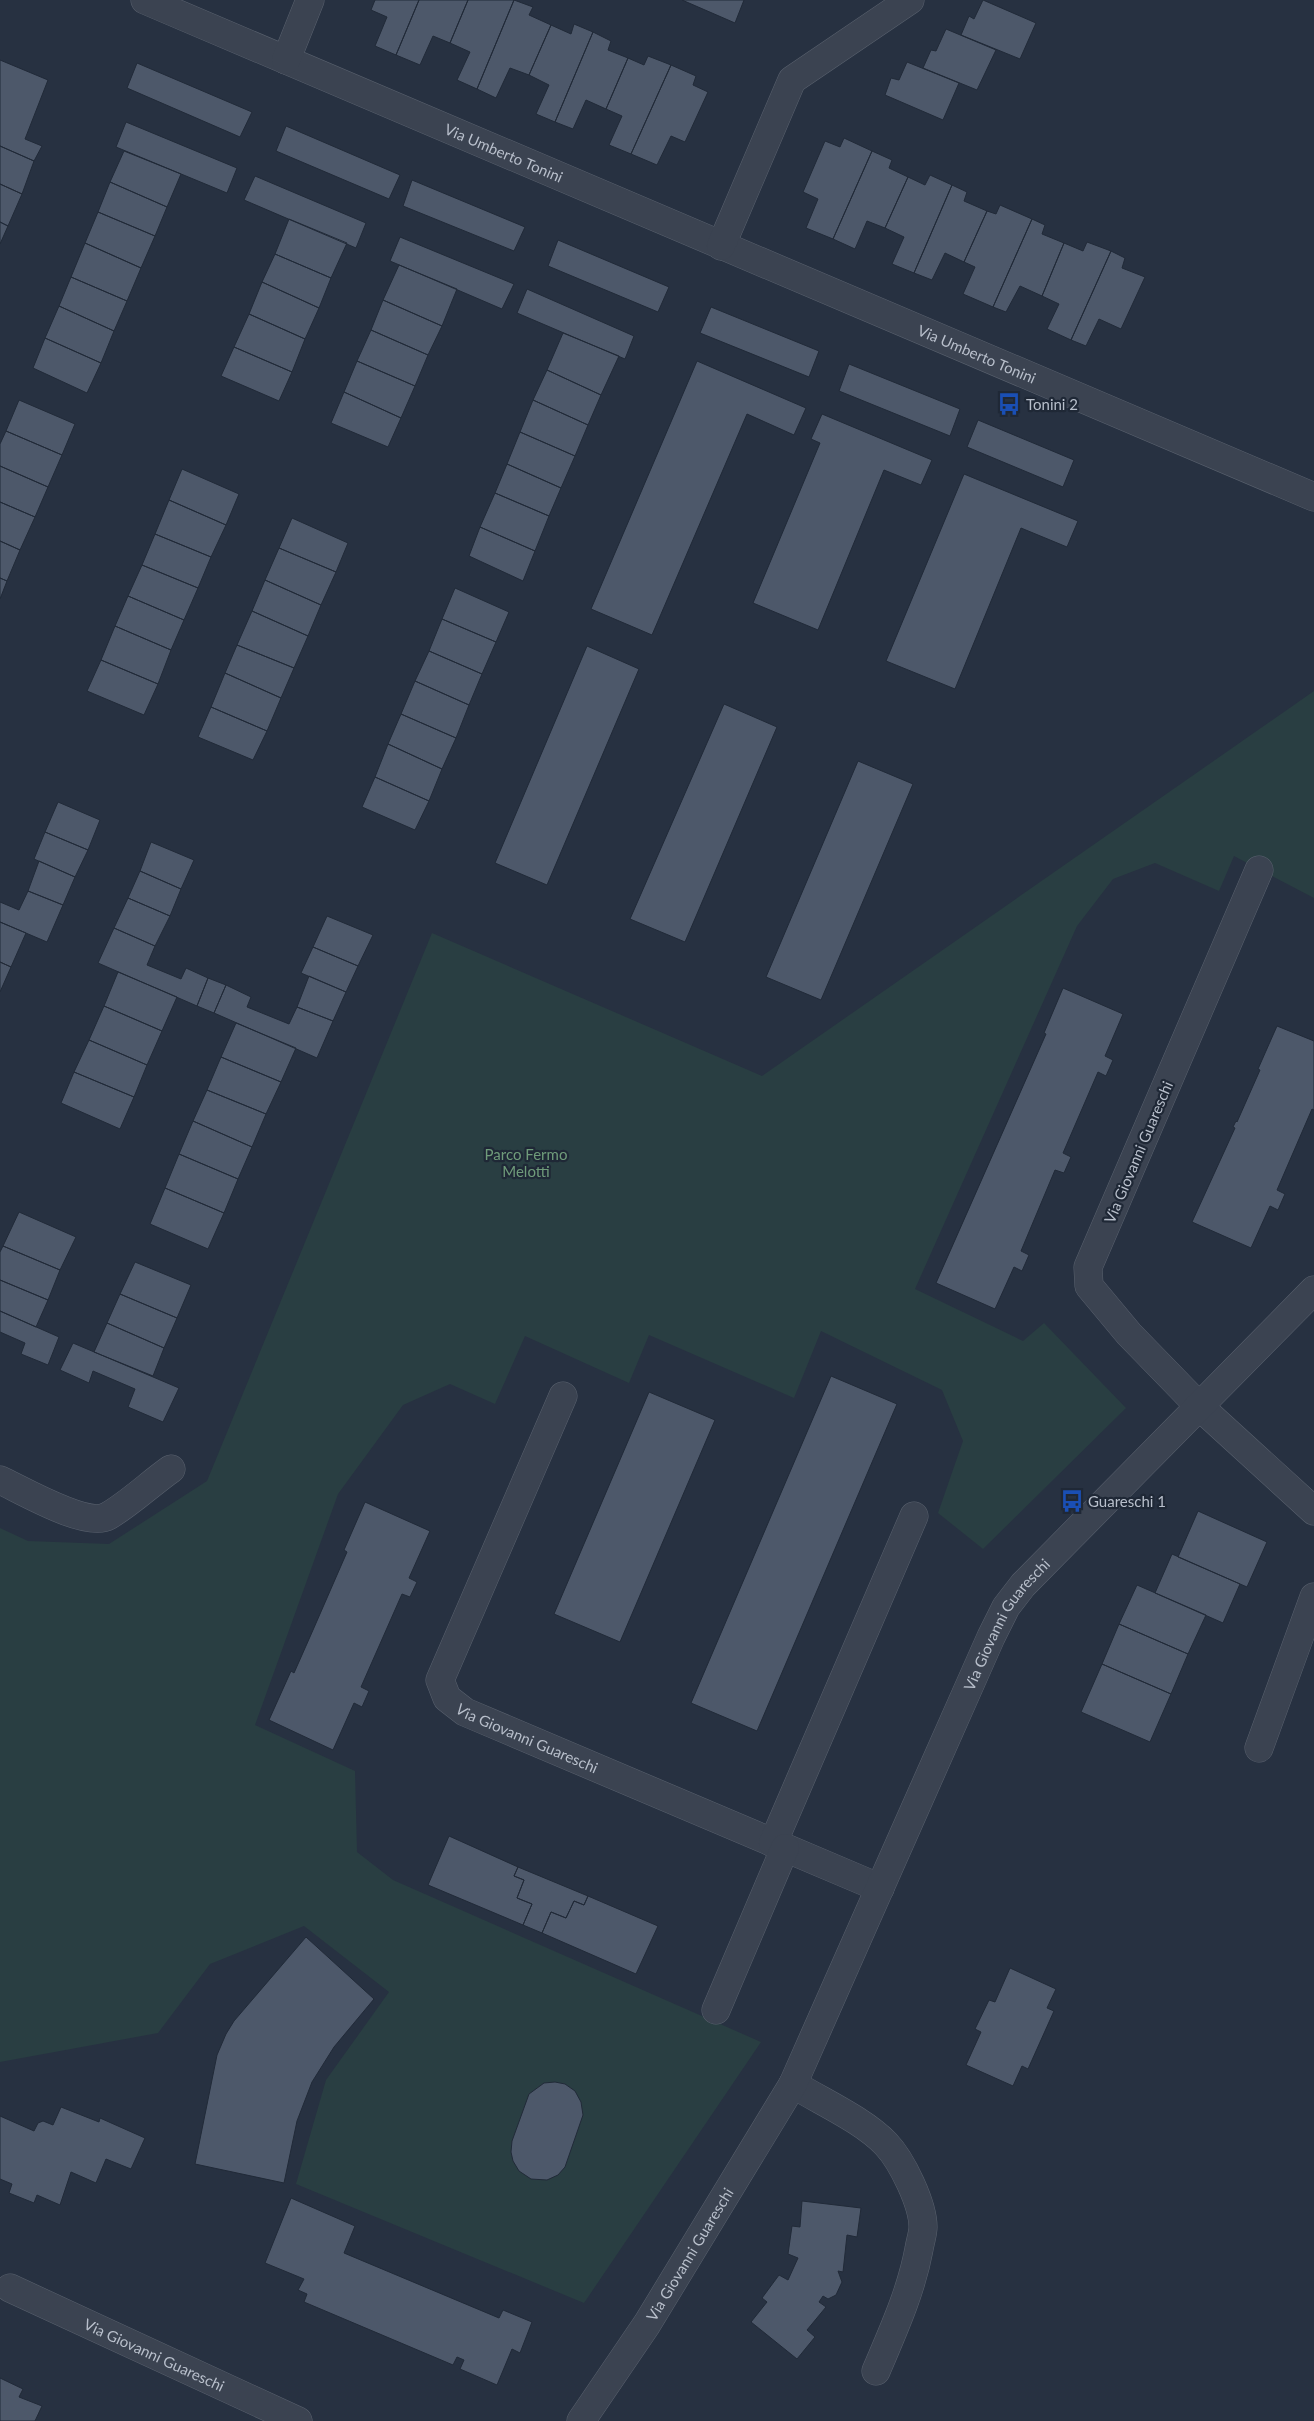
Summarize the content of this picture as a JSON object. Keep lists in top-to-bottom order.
{
  "streets": {
    "street": ["Via Umberto Tonini", "Via Giovanni Guareschi"]
  },
  "parks": ["Parco Fermo Melotti"],
  "places": {
    "bus stop": ["Tonini 2", "Guareschi 1"]
  }
}
